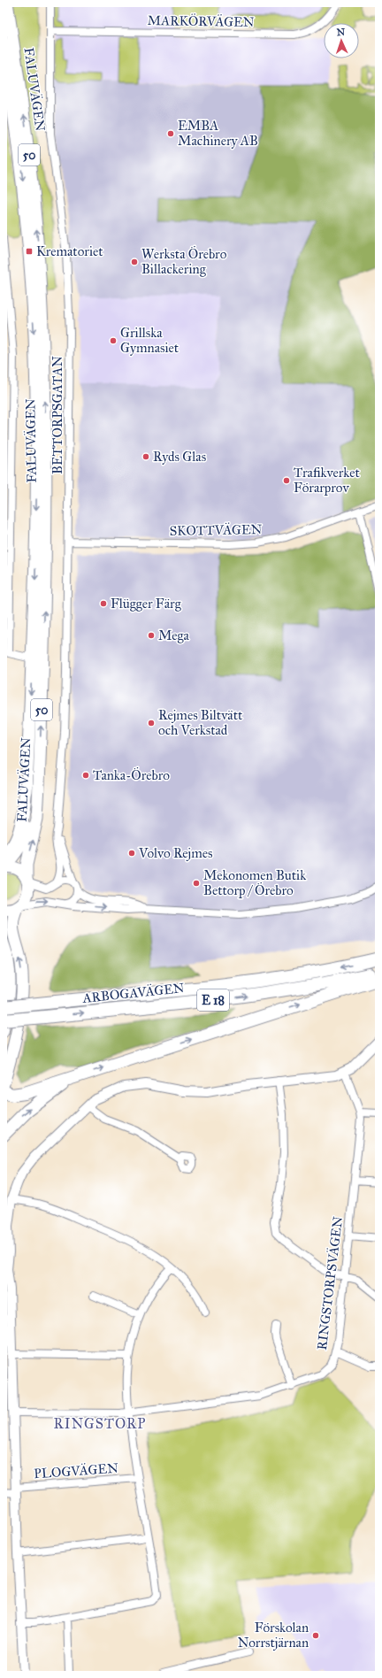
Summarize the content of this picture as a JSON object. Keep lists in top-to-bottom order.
{
  "streets": {
    "highway": [
      "FALUVÄGEN",
      "50",
      "ARBOGAVÄGEN",
      "E 18"
    ],
    "street": [
      "MARKÖRVÄGEN",
      "BETTORPSGATAN",
      "SKOTTVÄGEN",
      "RINGSTORPSVÄGEN",
      "PLOGVÄGEN"
    ]
  },
  "crossings": [
    ["MARKÖRVÄGEN", "BETTORPSGATAN"],
    ["FALUVÄGEN", "50"],
    ["BETTORPSGATAN", "SKOTTVÄGEN"],
    ["ARBOGAVÄGEN", "E 18"]
  ],
  "districts": ["RINGSTORP"],
  "places": {
    "other": [
      "EMBA Machinery AB",
      "Werksta Örebro Billackering",
      "Grillska Gymnasiet",
      "Ryds Glas",
      "Trafikverket Förarprov",
      "Flügger Färg",
      "Mega",
      "Rejmes Biltvätt och Verkstad",
      "Tanka-Örebro",
      "Volvo Rejmes",
      "Mekonomen Butik Bettorp / Örebro",
      "Förskolan Norrstjärnan"
    ],
    "transit": ["Krematoriet"]
  },
  "north": "top"
}
